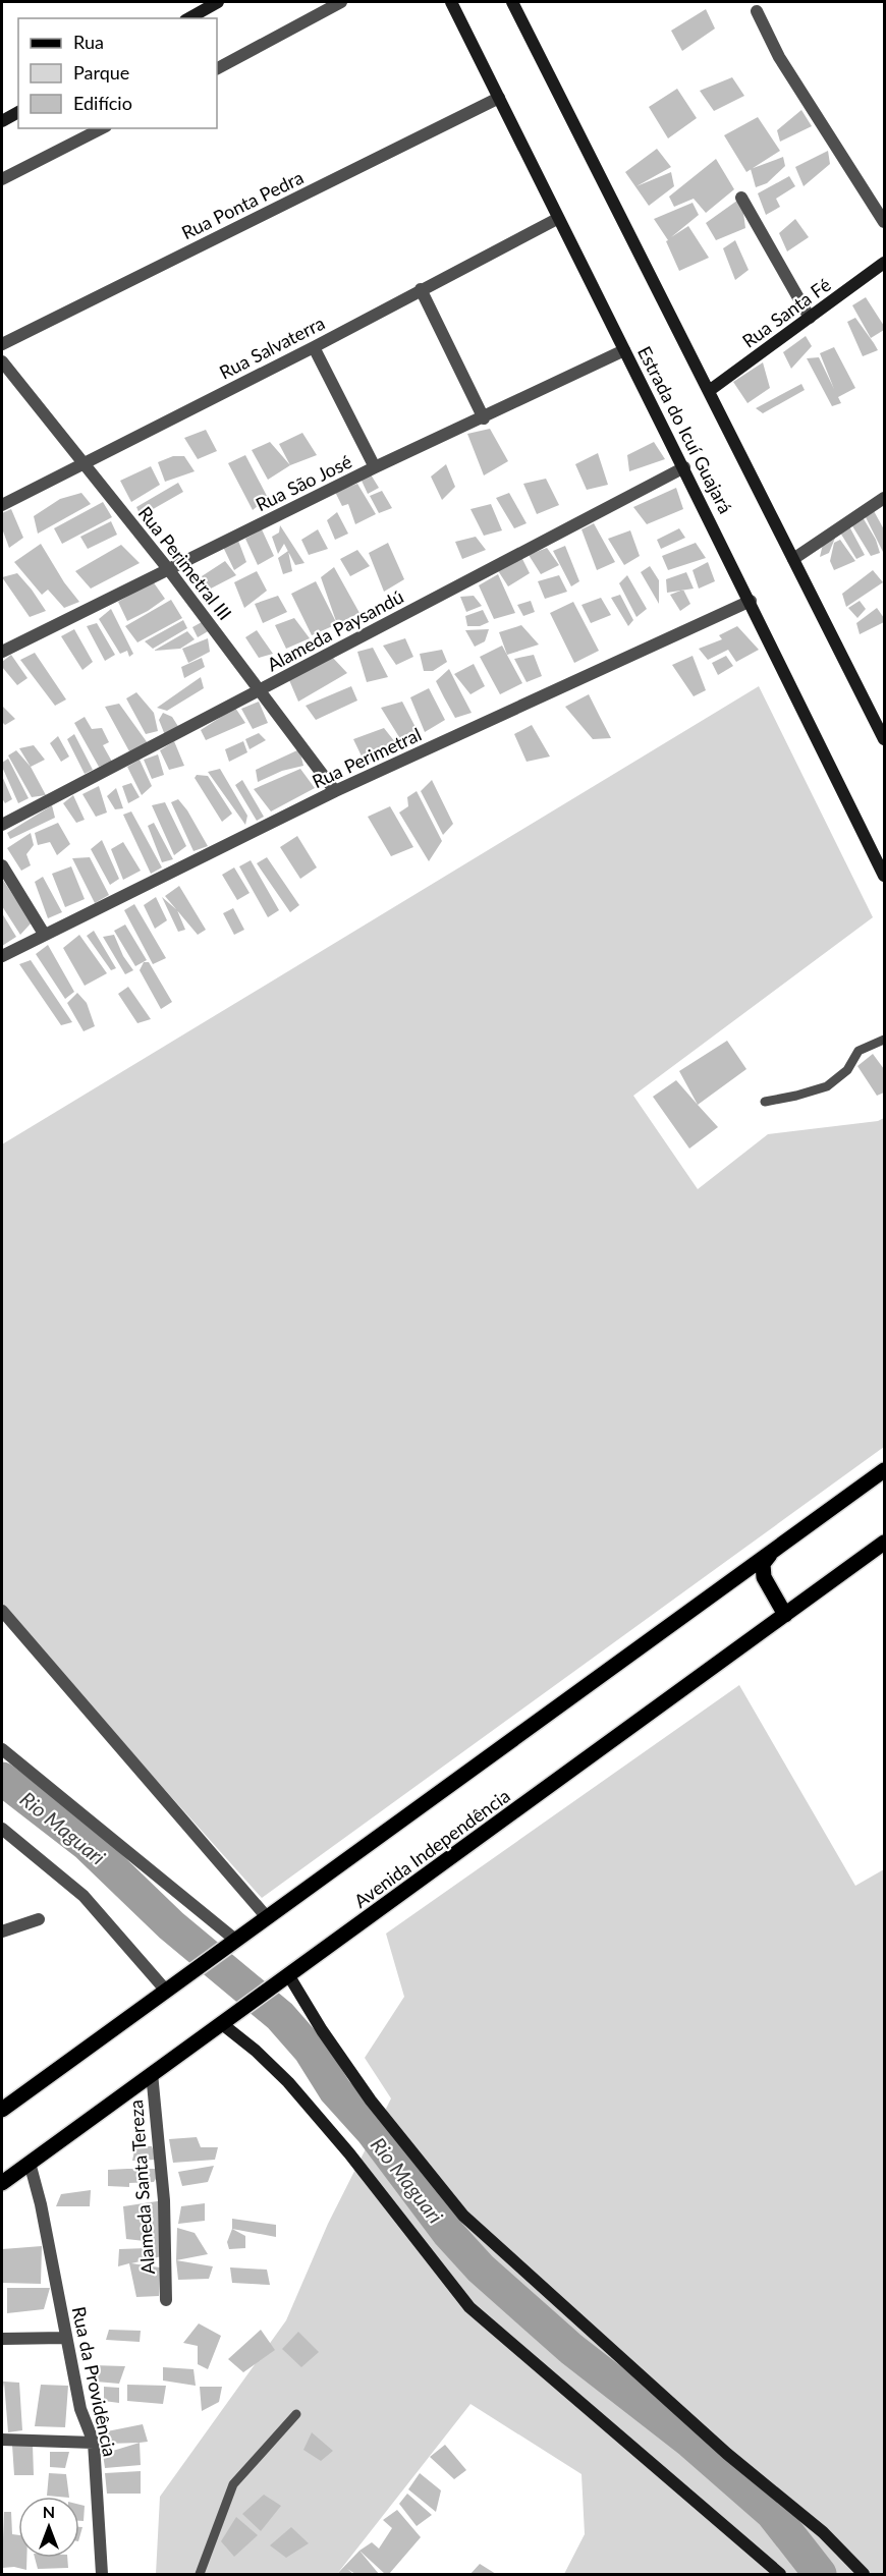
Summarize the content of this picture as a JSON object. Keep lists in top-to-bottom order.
{
  "streets": {
    "main road": ["Rua Santa Fé", "Estrada do Icuí Guajará", "Avenida Independência"],
    "street": [
      "Rua Ponta Pedra",
      "Rua Salvaterra",
      "Rua São José",
      "Rua Perimetral III",
      "Alameda Paysandú",
      "Rua Perimetral",
      "Alameda Santa Tereza",
      "Rua da Providência"
    ]
  },
  "crossings": [
    ["Rua Ponta Pedra", "Estrada do Icuí Guajará"],
    ["Rua Santa Fé", "Estrada do Icuí Guajará"],
    ["Rua Salvaterra", "Estrada do Icuí Guajará"],
    ["Rua Salvaterra", "Rua Perimetral III"],
    ["Estrada do Icuí Guajará", "Rua São José"],
    ["Estrada do Icuí Guajará", "Alameda Paysandú"],
    ["Estrada do Icuí Guajará", "Rua Perimetral"],
    ["Rua São José", "Rua Perimetral III"],
    ["Rua Perimetral III", "Alameda Paysandú"],
    ["Rua Perimetral III", "Rua Perimetral"],
    ["Avenida Independência", "Alameda Santa Tereza"],
    ["Avenida Independência", "Rua da Providência"]
  ],
  "water": ["Rio Maguari"],
  "legend": ["Rua", "Parque", "Edifício"],
  "north": "top"
}
